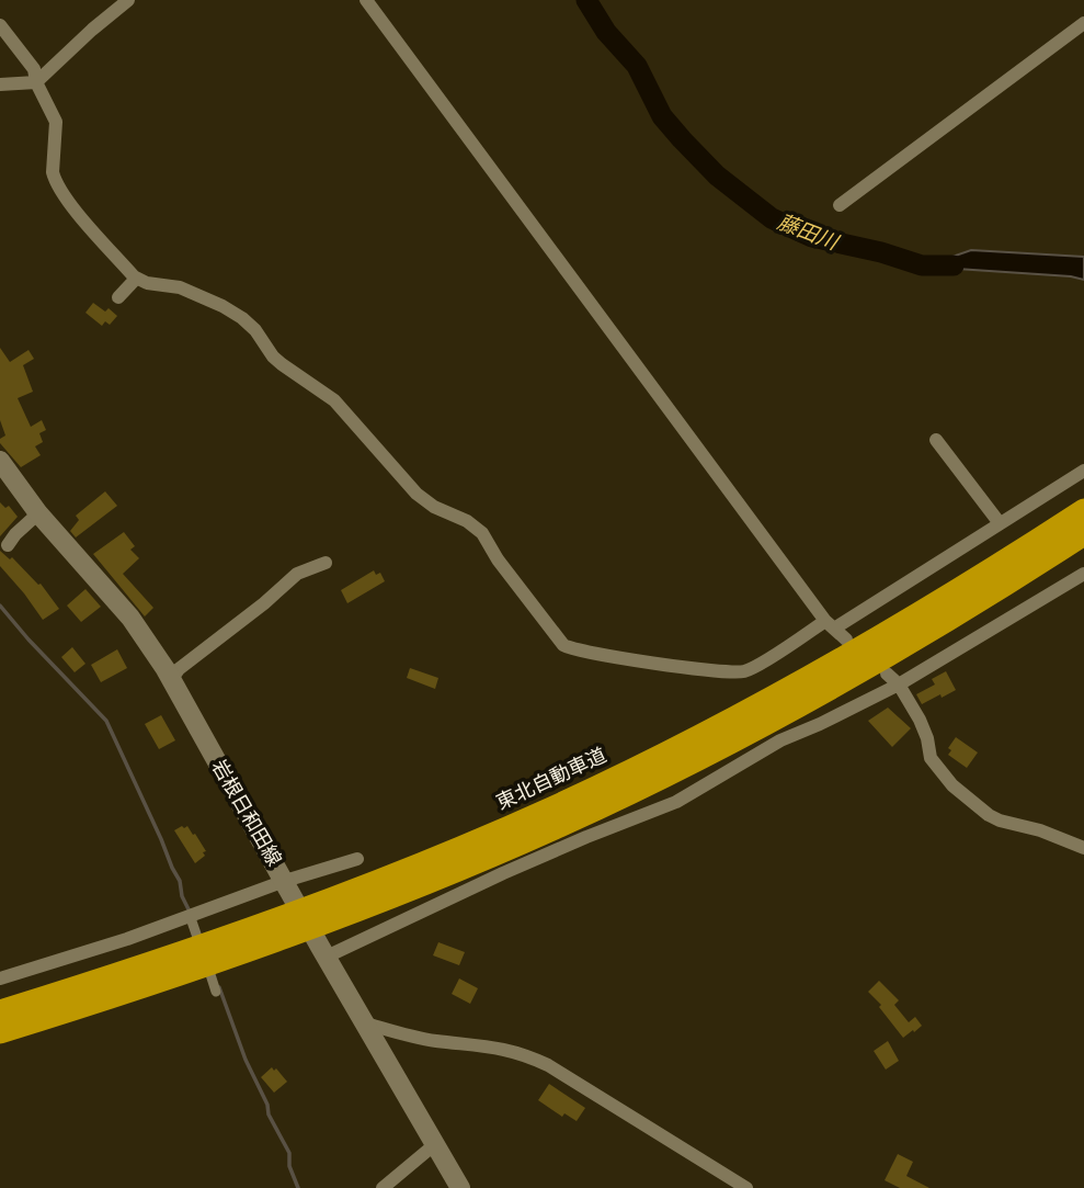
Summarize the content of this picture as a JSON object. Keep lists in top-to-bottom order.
{
  "streets": {
    "highway": ["東北自動車道"],
    "main road": ["岩根日和田線"]
  },
  "water": ["藤田川"]
}
